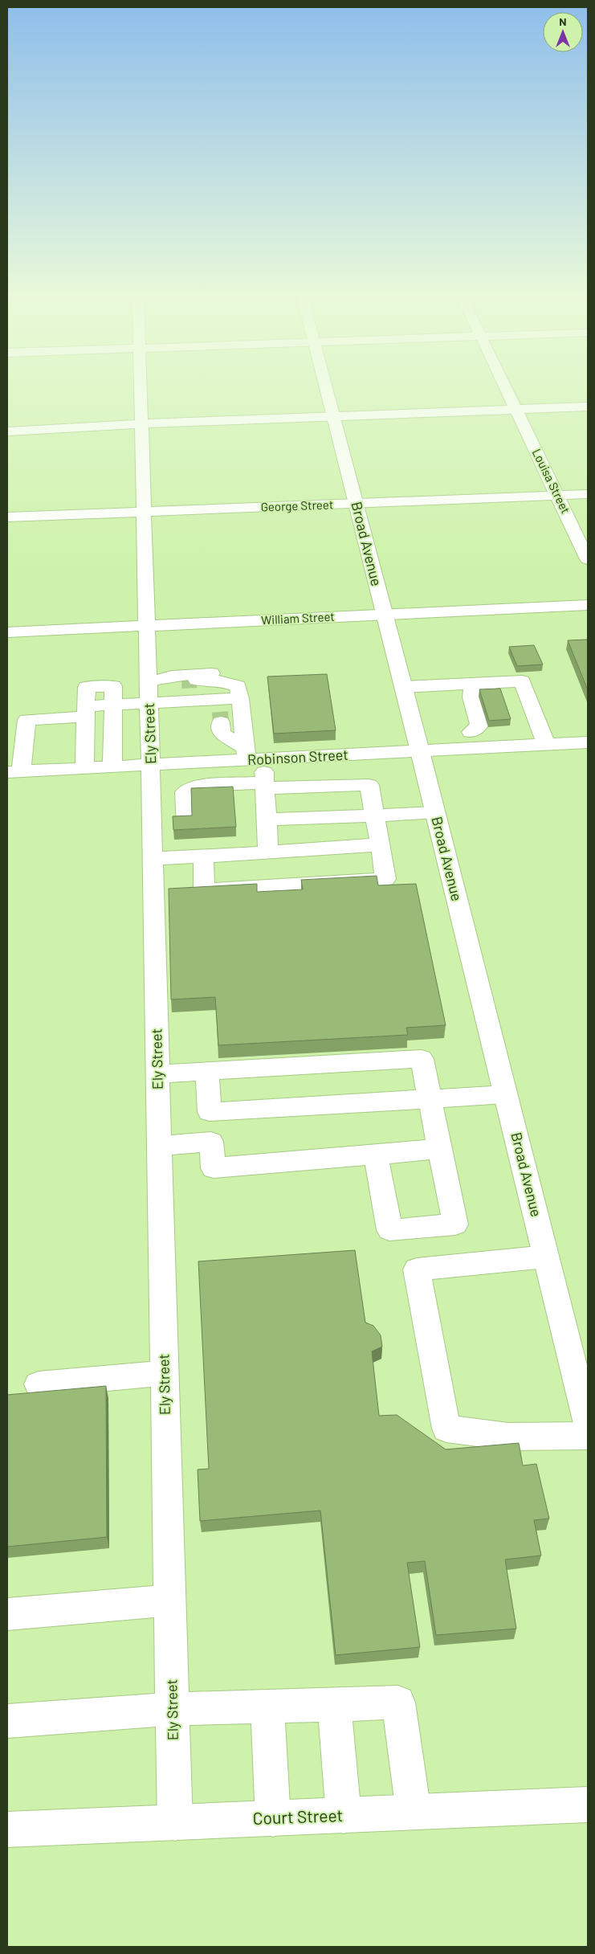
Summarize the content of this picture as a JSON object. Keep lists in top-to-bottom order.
{
  "streets": {
    "street": [
      "Louisa Street",
      "George Street",
      "Broad Avenue",
      "William Street",
      "Ely Street",
      "Robinson Street",
      "Court Street"
    ]
  },
  "crossings": [
    ["Louisa Street", "George Street"],
    ["George Street", "Broad Avenue"],
    ["George Street", "Ely Street"],
    ["Broad Avenue", "William Street"],
    ["Broad Avenue", "Robinson Street"],
    ["William Street", "Ely Street"],
    ["Ely Street", "Robinson Street"],
    ["Ely Street", "Court Street"]
  ],
  "north": "top"
}
